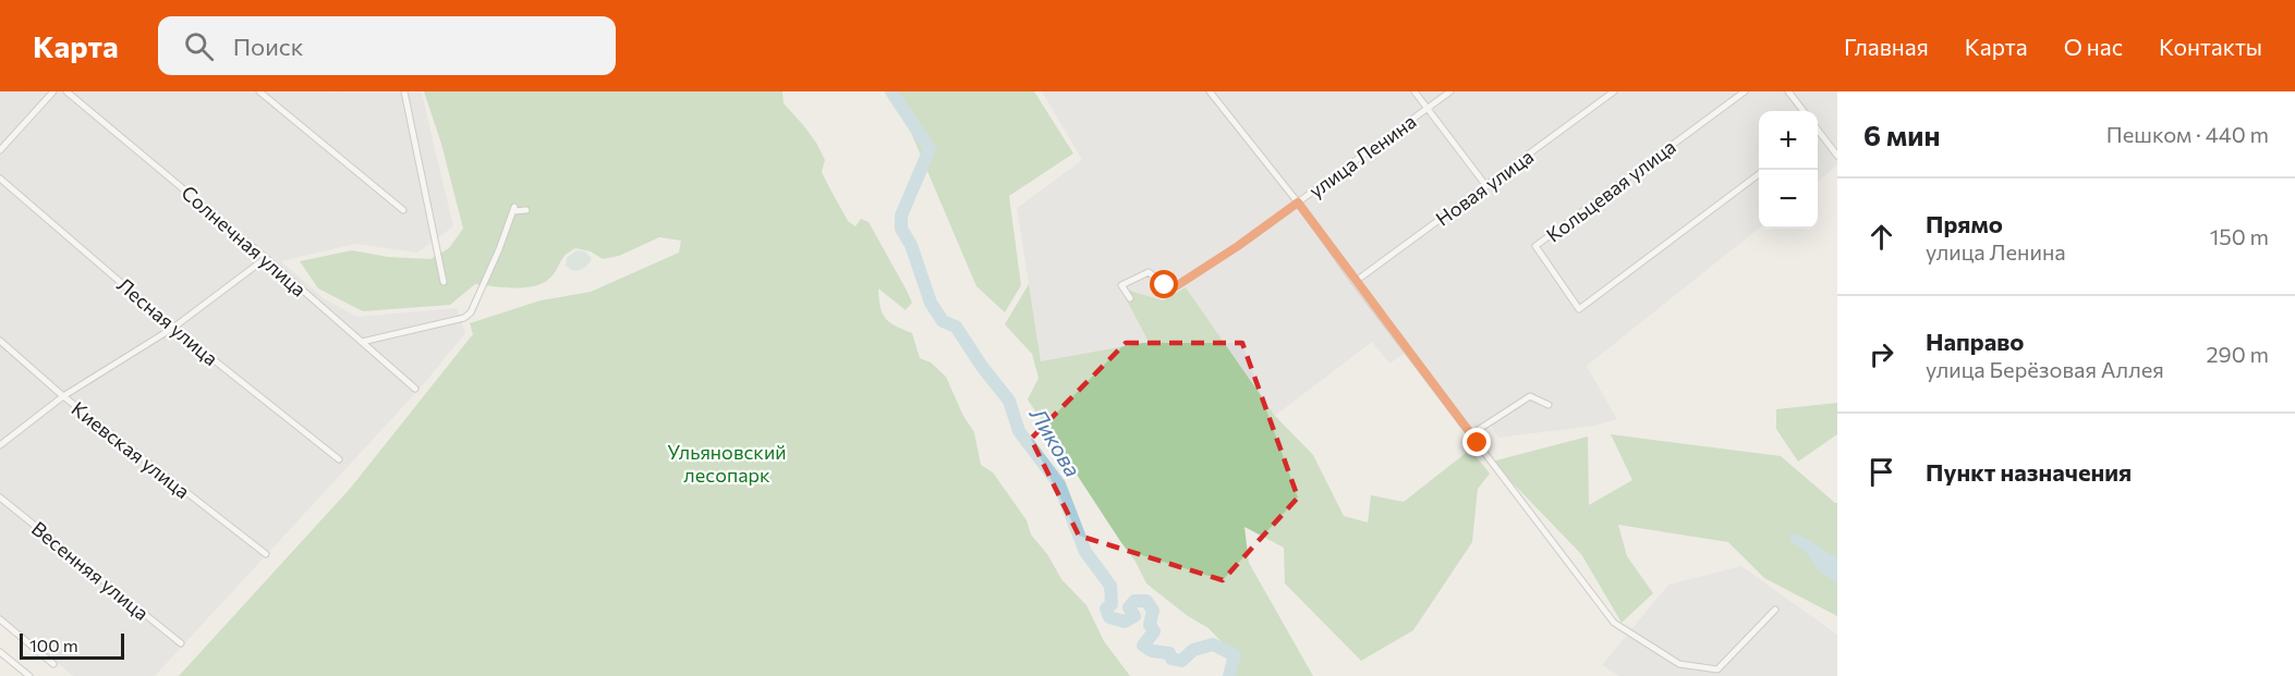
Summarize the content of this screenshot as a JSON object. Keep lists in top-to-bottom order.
{
  "streets": {
    "street": [
      "улица Ленина",
      "Новая улица",
      "Кольцевая улица",
      "Солнечная улица",
      "Лесная улица",
      "Киевская улица",
      "Весенняя улица"
    ]
  },
  "water": ["Ликова"],
  "parks": ["Ульяновский лесопарк"],
  "scale_bar": "100 m",
  "page": {
    "header": "Карта",
    "search": "Поиск",
    "nav": [
      "Главная",
      "Карта",
      "О нас",
      "Контакты"
    ],
    "heading": ["6 мин", "Пешком · 440 m"],
    "map_buttons": ["+", "−"],
    "list": [
      ["Прямо", "улица Ленина", "150 m"],
      ["Направо", "улица Берёзовая Аллея", "290 m"],
      "Пункт назначения"
    ],
    "scale": "100 m"
  }
}
